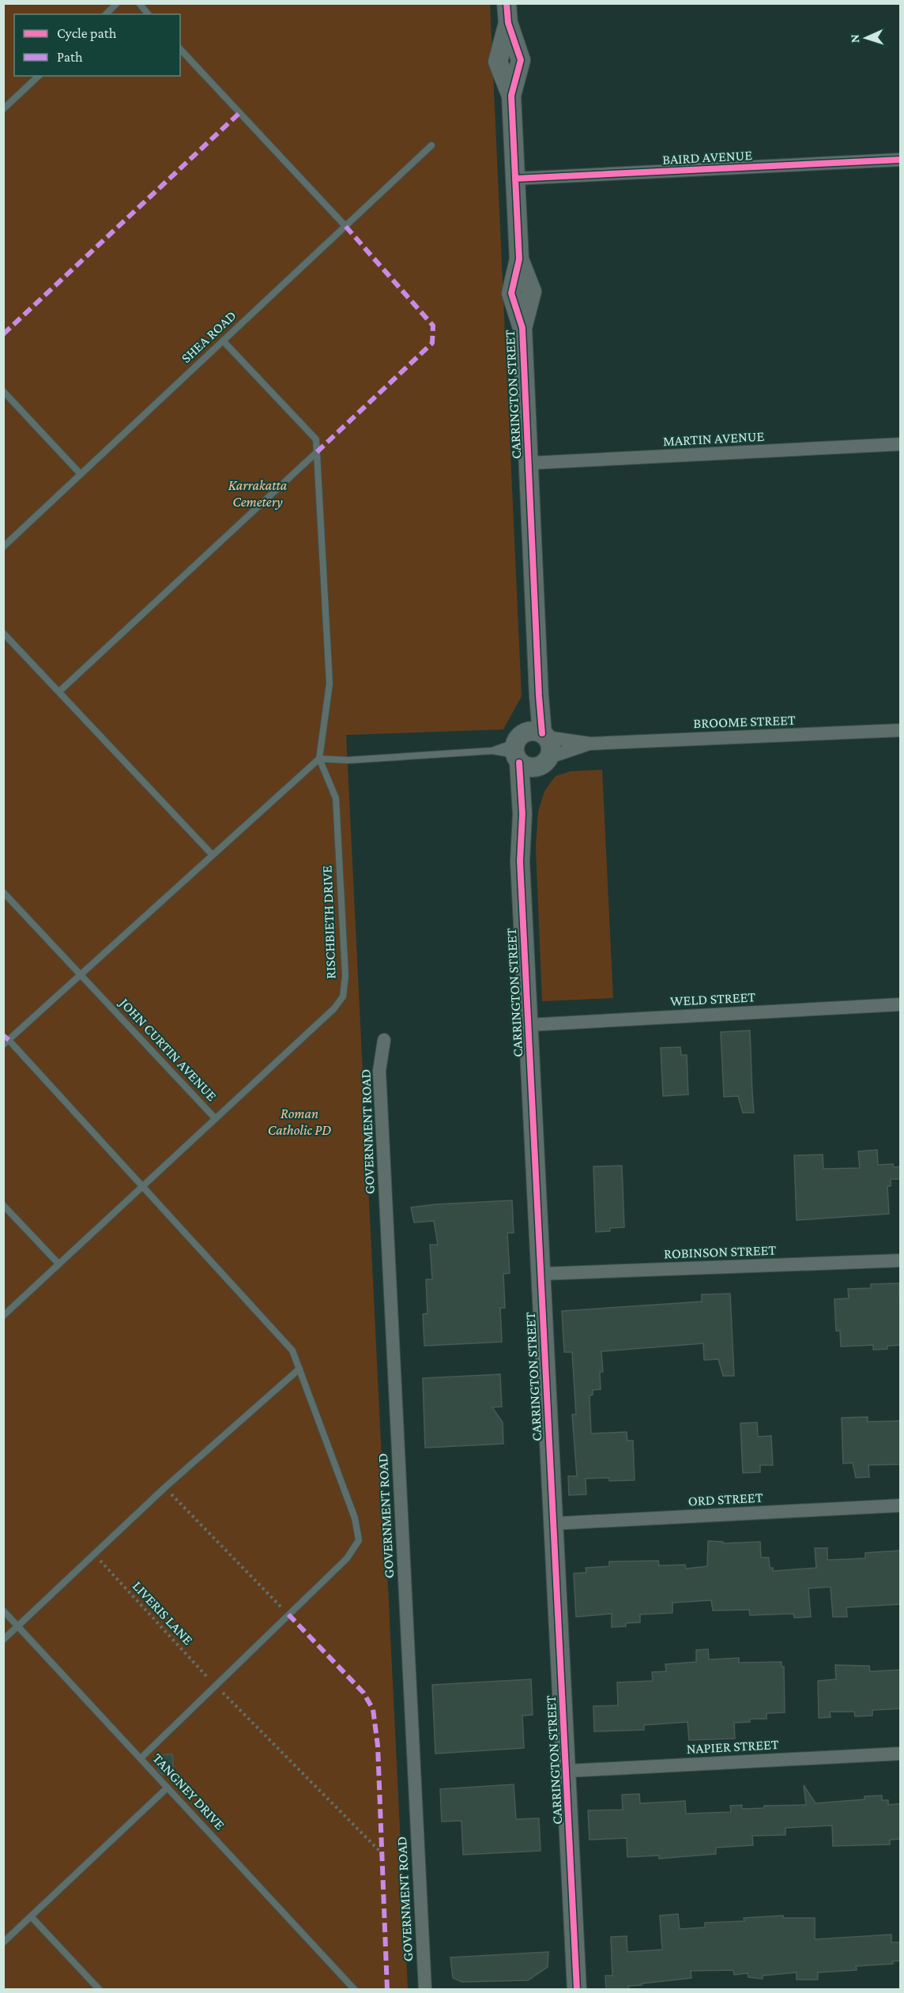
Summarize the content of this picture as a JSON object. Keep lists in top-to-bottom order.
{
  "streets": {
    "street": [
      "BAIRD AVENUE",
      "CARRINGTON STREET",
      "MARTIN AVENUE",
      "BROOME STREET",
      "WELD STREET",
      "GOVERNMENT ROAD",
      "ROBINSON STREET",
      "ORD STREET",
      "NAPIER STREET"
    ],
    "lane": [
      "SHEA ROAD",
      "RISCHBIETH DRIVE",
      "JOHN CURTIN AVENUE",
      "TANGNEY DRIVE"
    ],
    "path": ["LIVERIS LANE"]
  },
  "crossings": [
    ["BAIRD AVENUE", "CARRINGTON STREET"],
    ["CARRINGTON STREET", "MARTIN AVENUE"],
    ["CARRINGTON STREET", "BROOME STREET"],
    ["CARRINGTON STREET", "WELD STREET"],
    ["CARRINGTON STREET", "ROBINSON STREET"],
    ["CARRINGTON STREET", "ORD STREET"],
    ["CARRINGTON STREET", "NAPIER STREET"],
    ["BROOME STREET", "RISCHBIETH DRIVE"],
    ["RISCHBIETH DRIVE", "JOHN CURTIN AVENUE"]
  ],
  "parks": ["Karrakatta Cemetery", "Roman Catholic PD"],
  "legend": ["Cycle path", "Path"],
  "north": "left"
}
